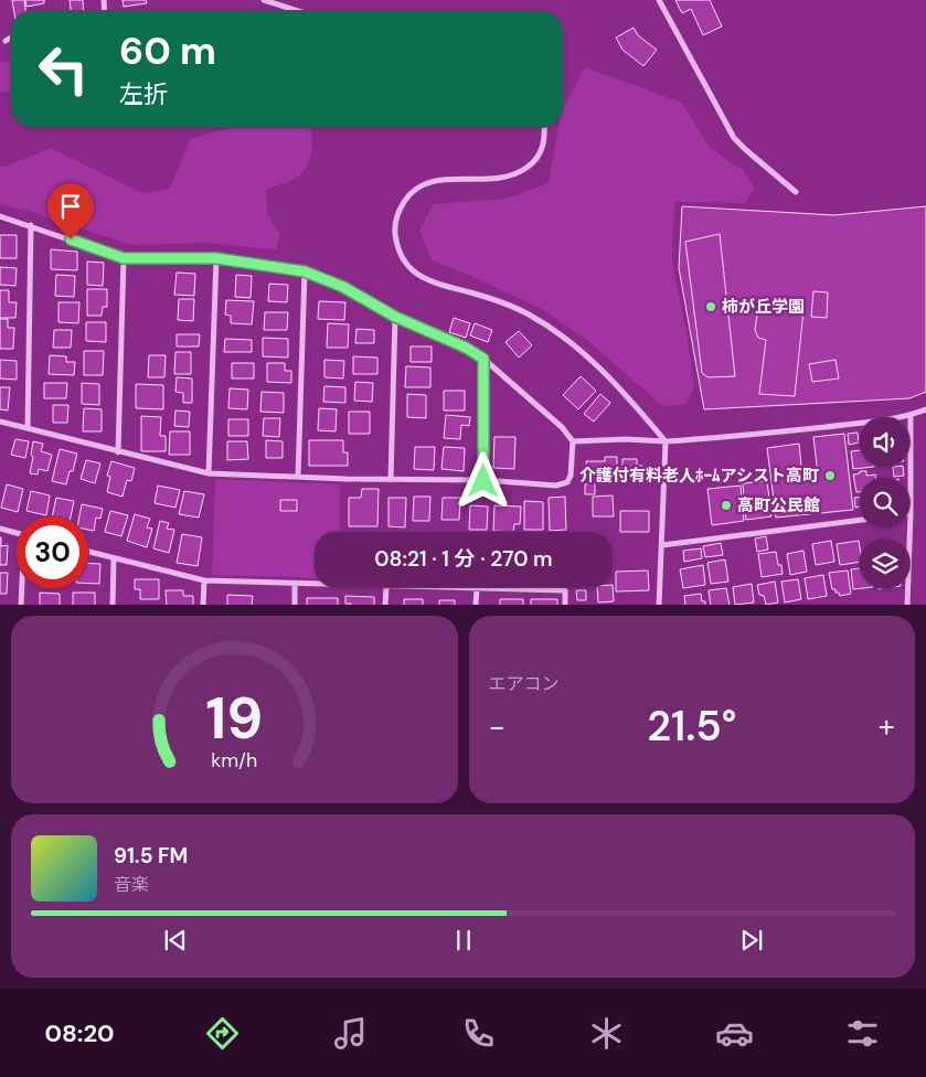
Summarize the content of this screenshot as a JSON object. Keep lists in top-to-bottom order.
{
  "places": ["柿が丘学園", "介護付有料老人ﾎｰﾑアシスト高町", "高町公民館"],
  "page": {
    "turn": ["60 m", "左折"],
    "limit": "30",
    "trip": "08:21 · 1 分 · 270 m",
    "tile": "エアコン",
    "heat": ["−", "21.5°", "+"],
    "song": ["91.5 FM", "音楽"],
    "tabs": "08:20",
    "gauge": ["19", "km/h"]
  }
}
